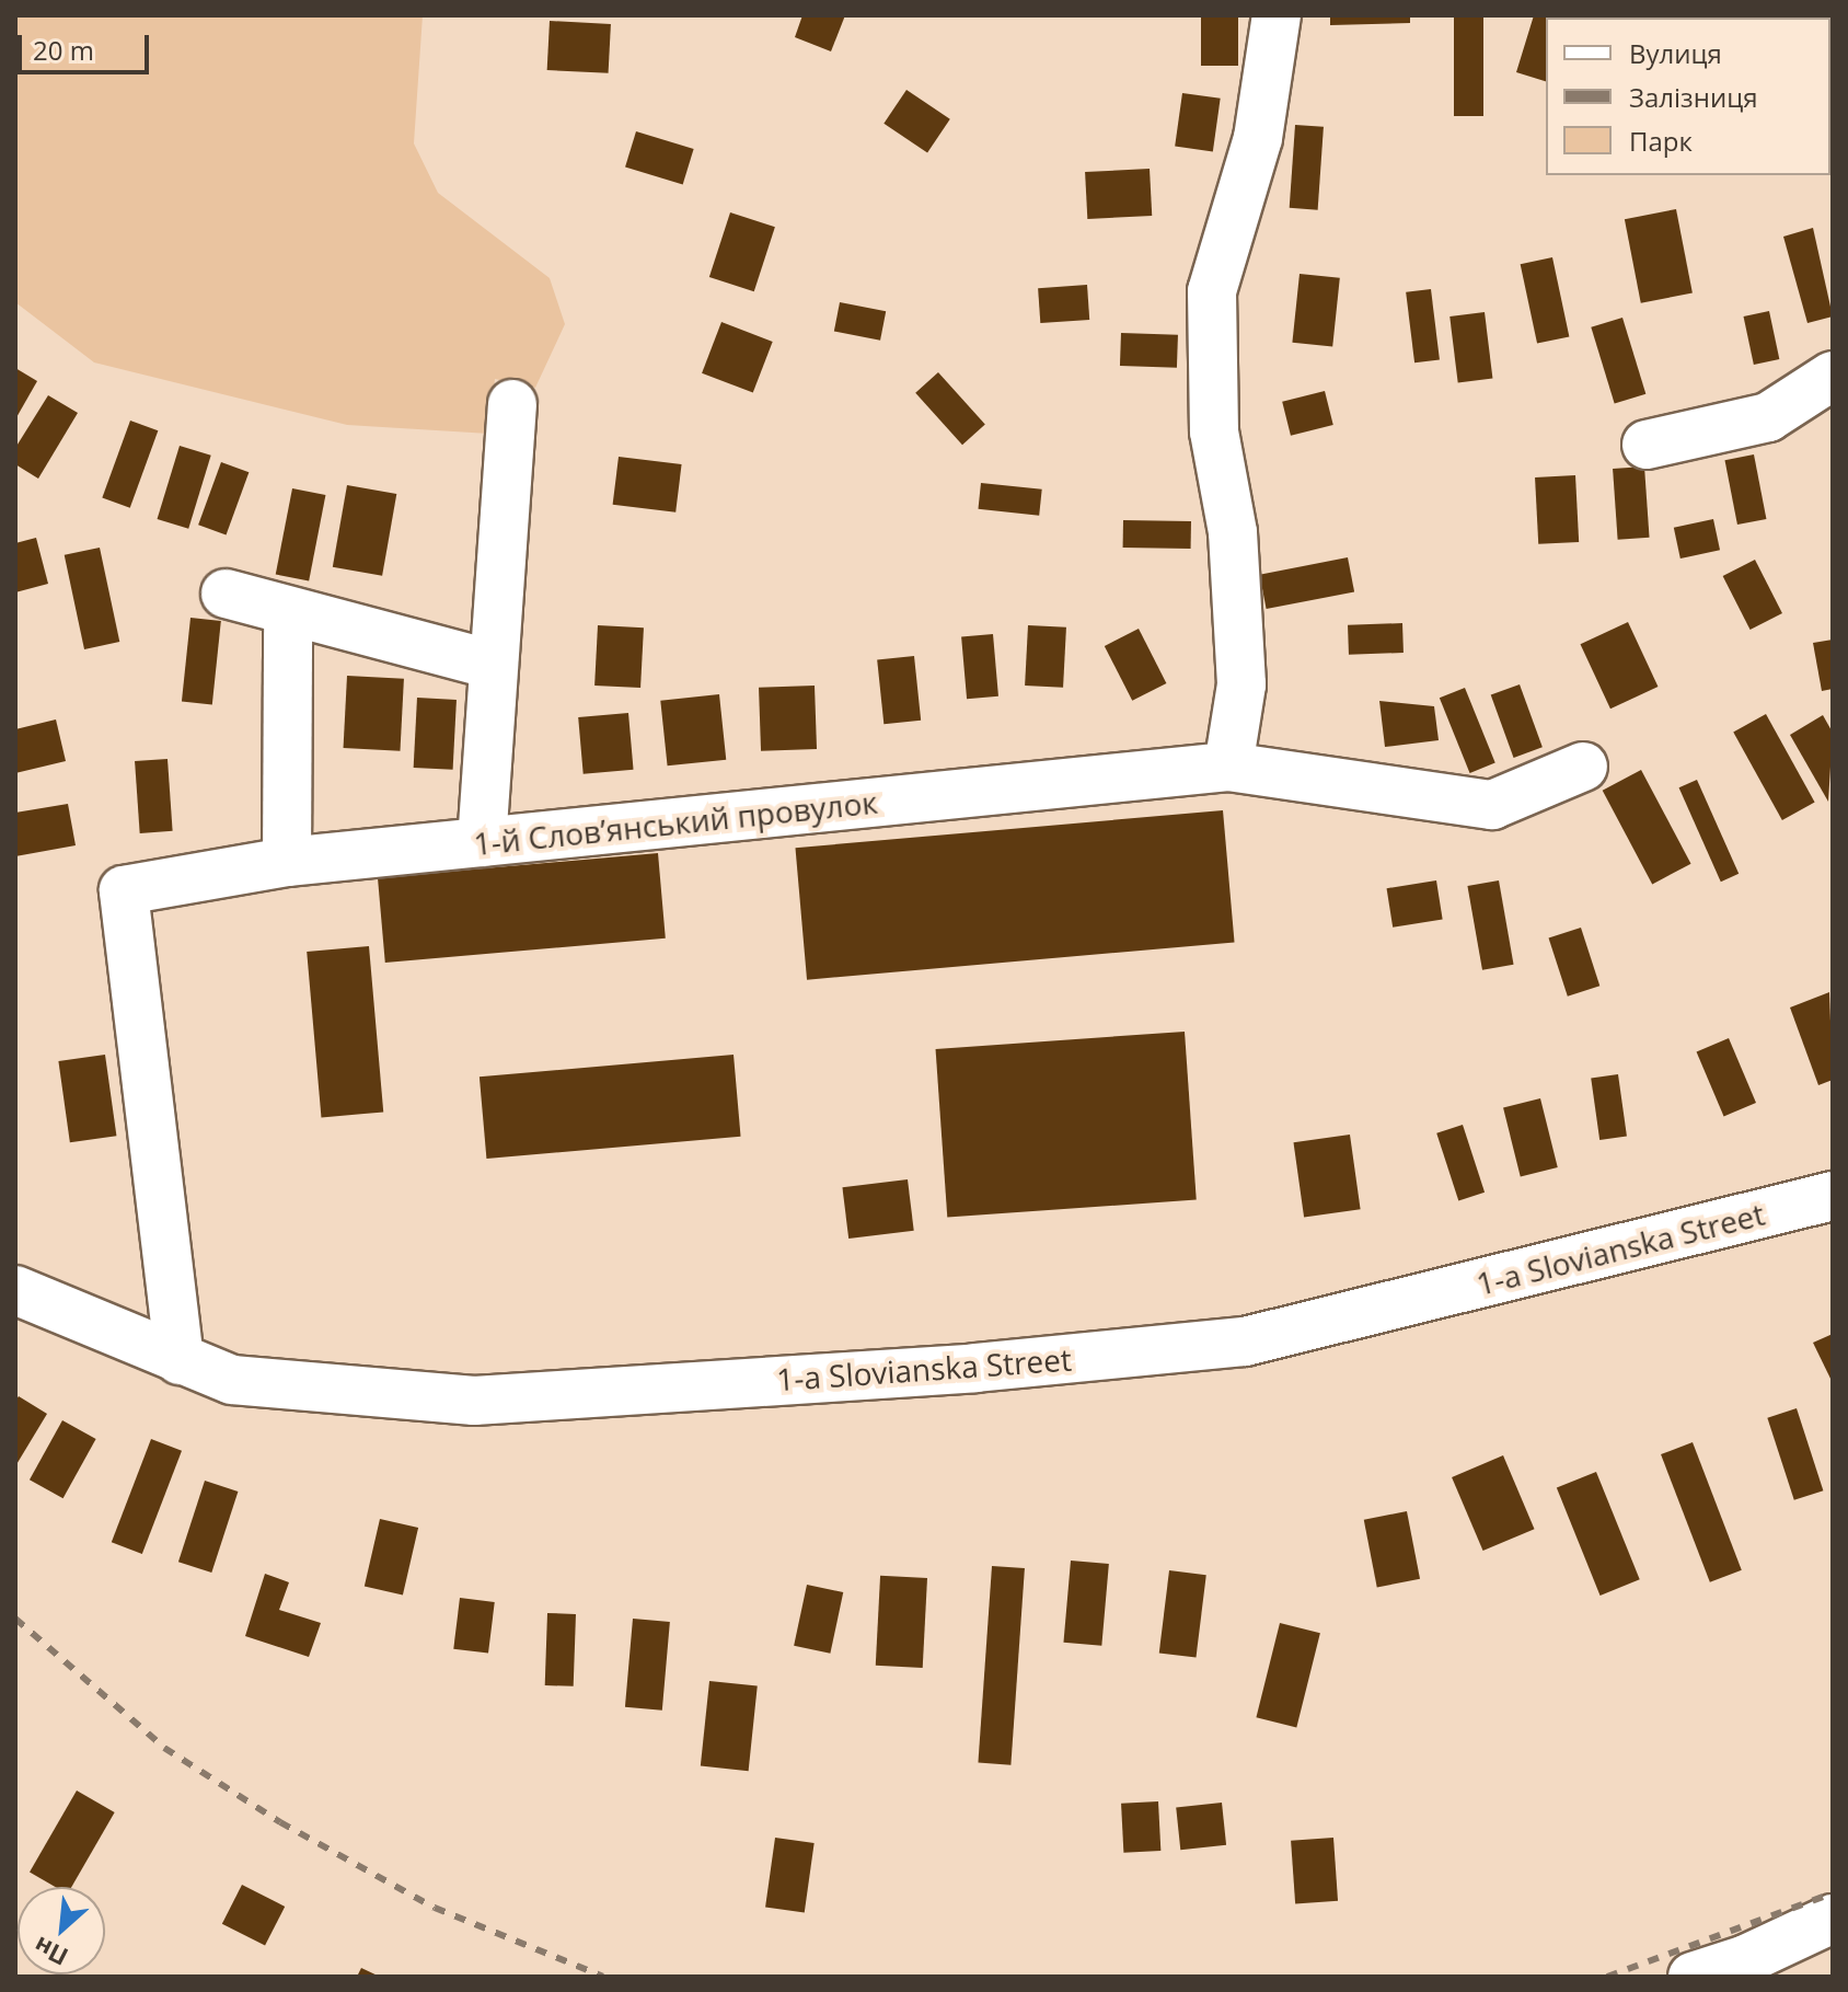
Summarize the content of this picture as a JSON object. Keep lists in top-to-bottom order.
{
  "streets": {
    "street": ["1-й Слов’янський провулок", "1-a Slovianska Street"]
  },
  "crossings": [
    ["1-й Слов’янський провулок", "1-a Slovianska Street"]
  ],
  "legend": ["Вулиця", "Залізниця", "Парк"],
  "scale_bar": "20 m",
  "north": "bottom left"
}
